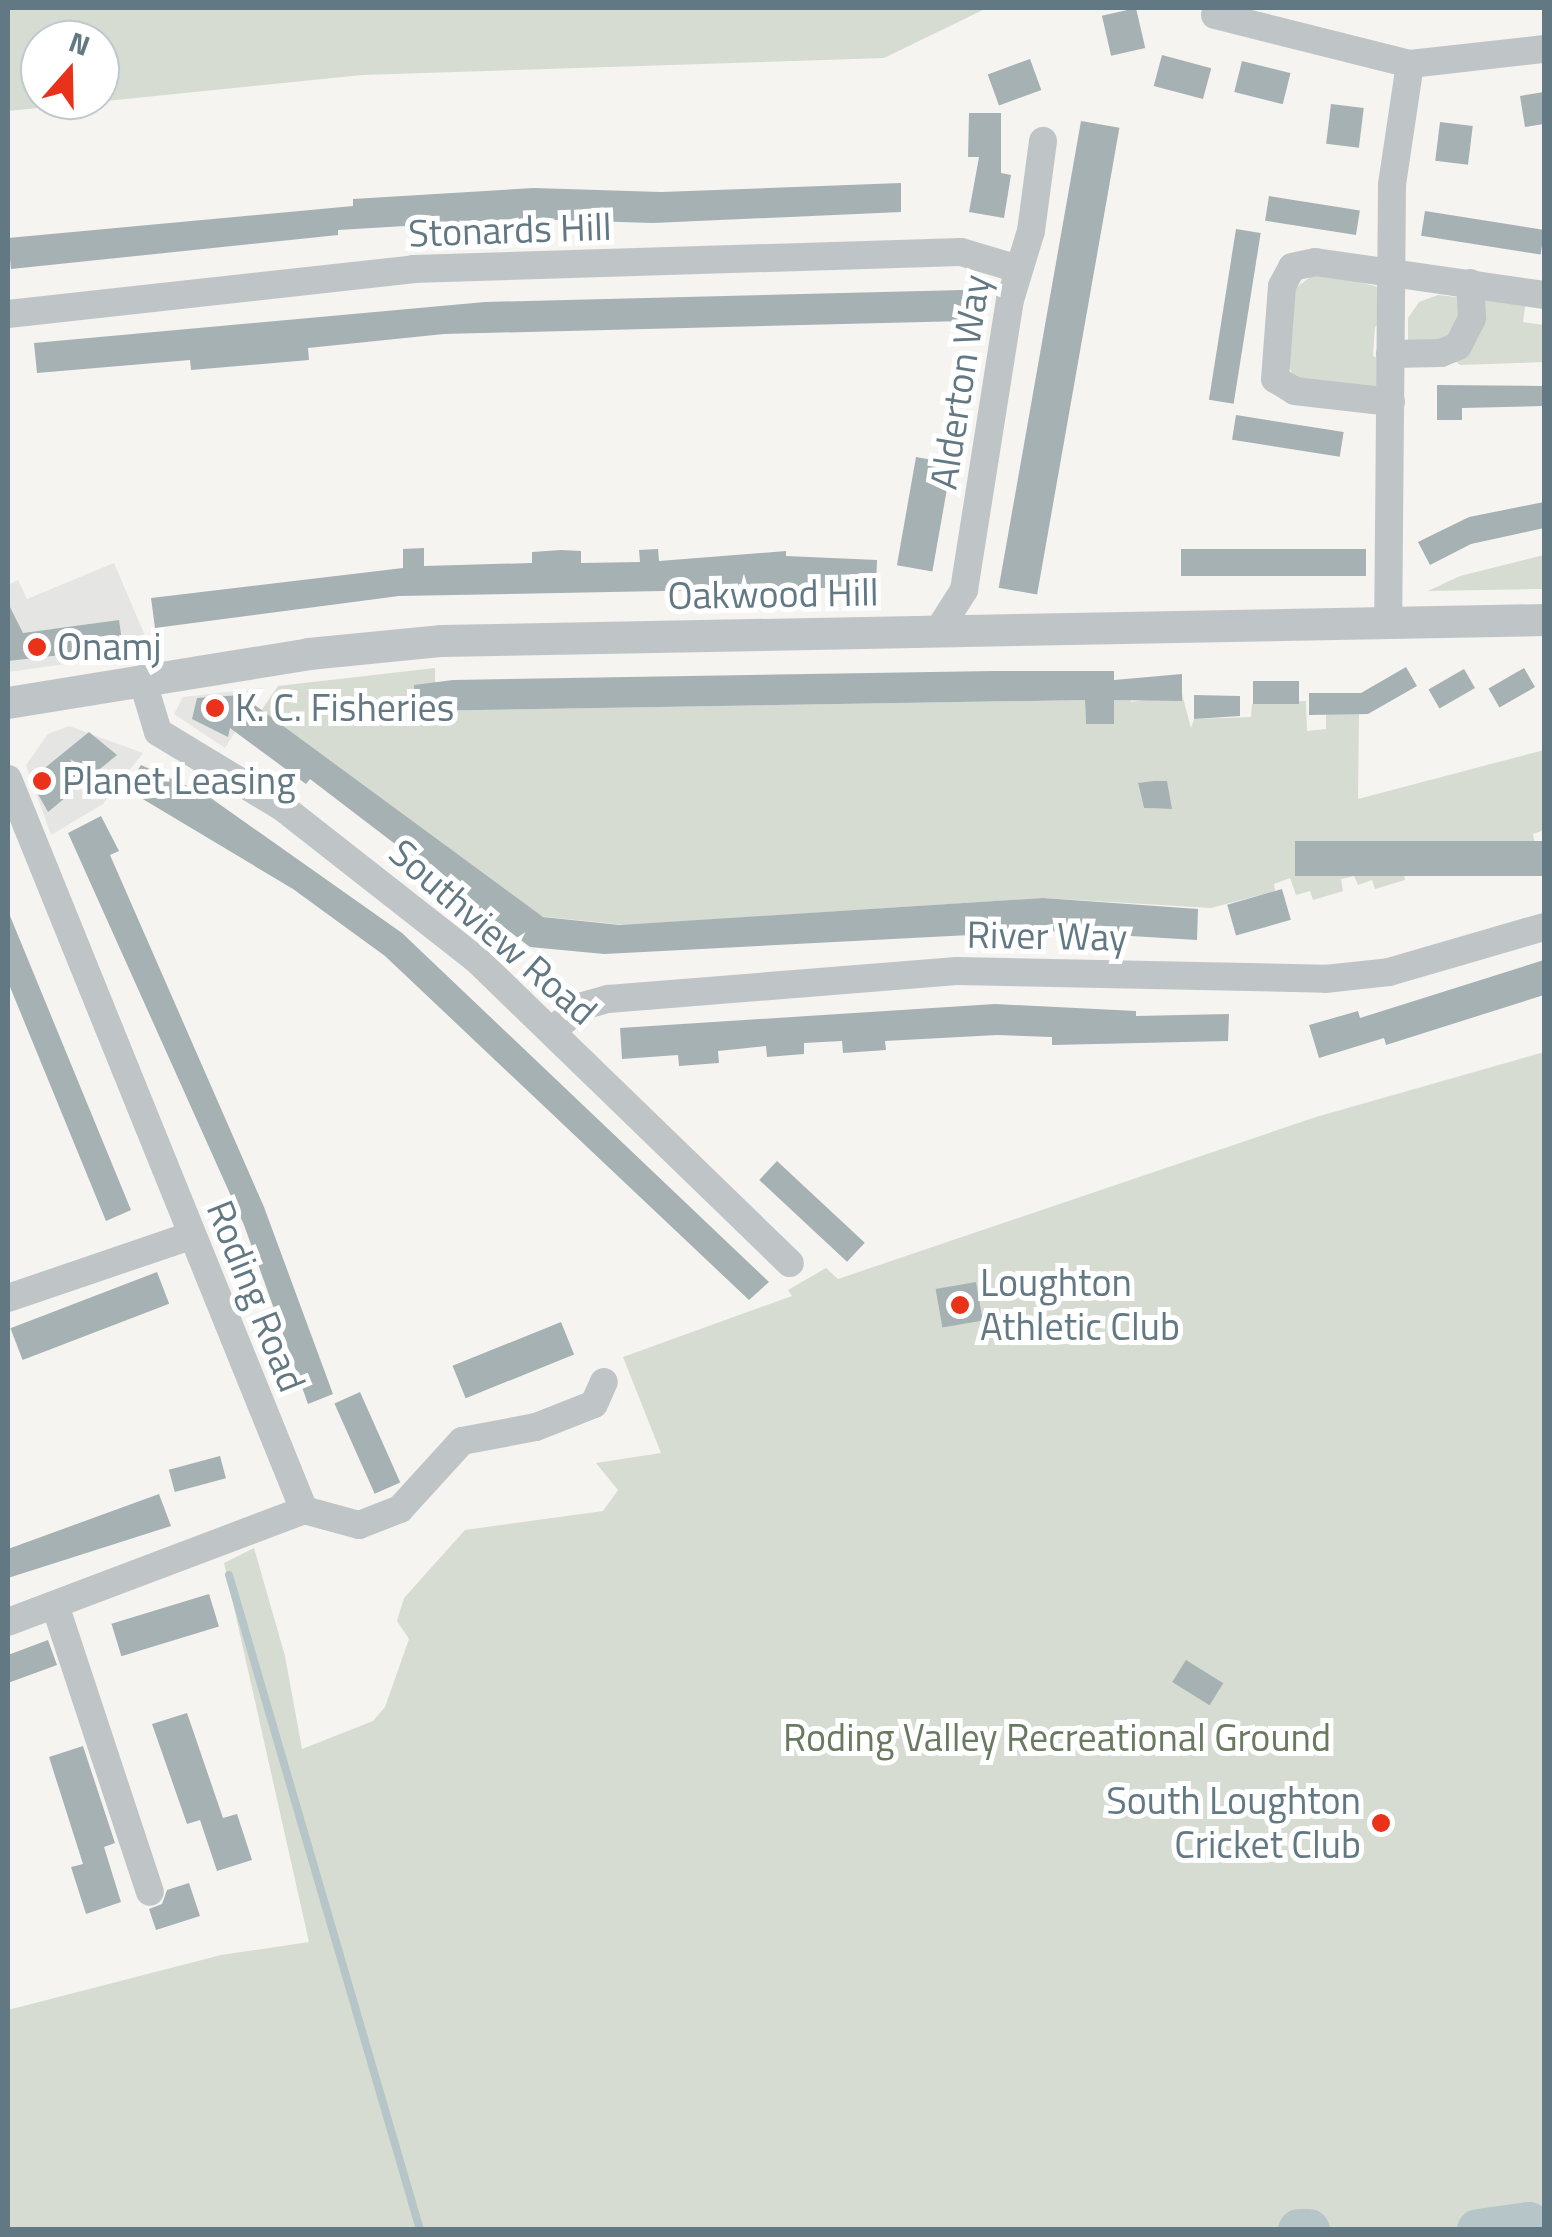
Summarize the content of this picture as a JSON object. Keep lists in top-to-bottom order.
{
  "streets": {
    "street": [
      "Stonards Hill",
      "Alderton Way",
      "Oakwood Hill",
      "Southview Road",
      "River Way",
      "Roding Road"
    ]
  },
  "crossings": [
    ["Stonards Hill", "Alderton Way"],
    ["Alderton Way", "Oakwood Hill"],
    ["Oakwood Hill", "Southview Road"],
    ["Southview Road", "River Way"]
  ],
  "parks": ["Roding Valley Recreational Ground"],
  "places": [
    "Onamj",
    "K. C. Fisheries",
    "Planet Leasing",
    "Loughton Athletic Club",
    "South Loughton Cricket Club"
  ],
  "north": "top"
}
